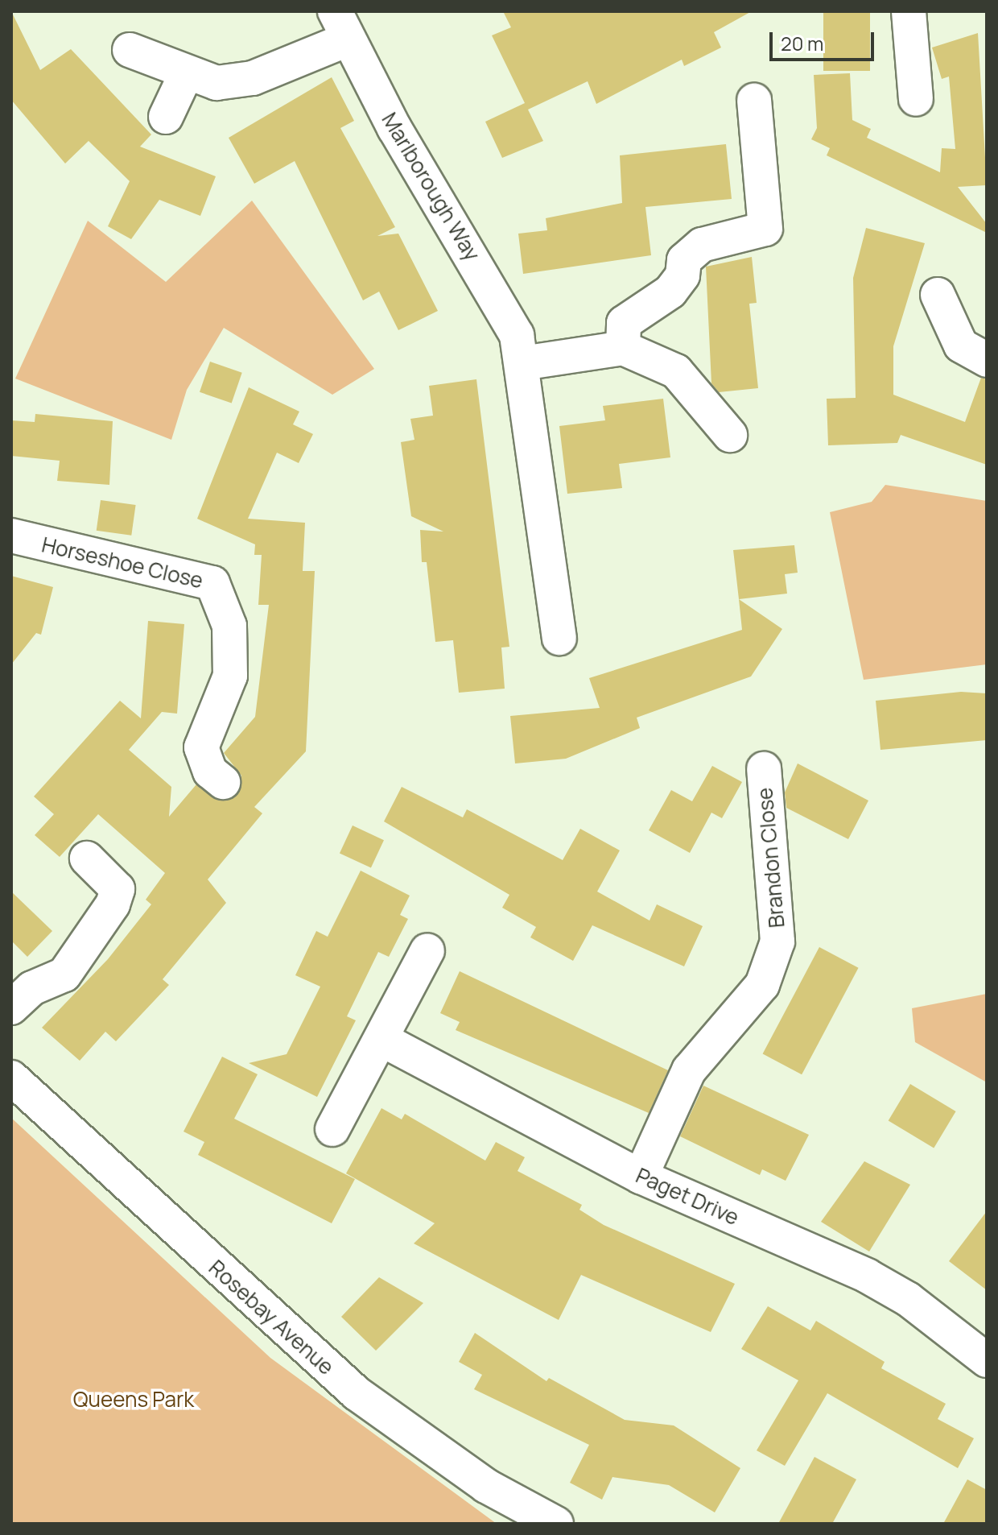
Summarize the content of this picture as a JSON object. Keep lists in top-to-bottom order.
{
  "streets": {
    "street": [
      "Marlborough Way",
      "Horseshoe Close",
      "Brandon Close",
      "Paget Drive",
      "Rosebay Avenue"
    ]
  },
  "crossings": [
    ["Brandon Close", "Paget Drive"]
  ],
  "parks": ["Queens Park"],
  "scale_bar": "20 m"
}
